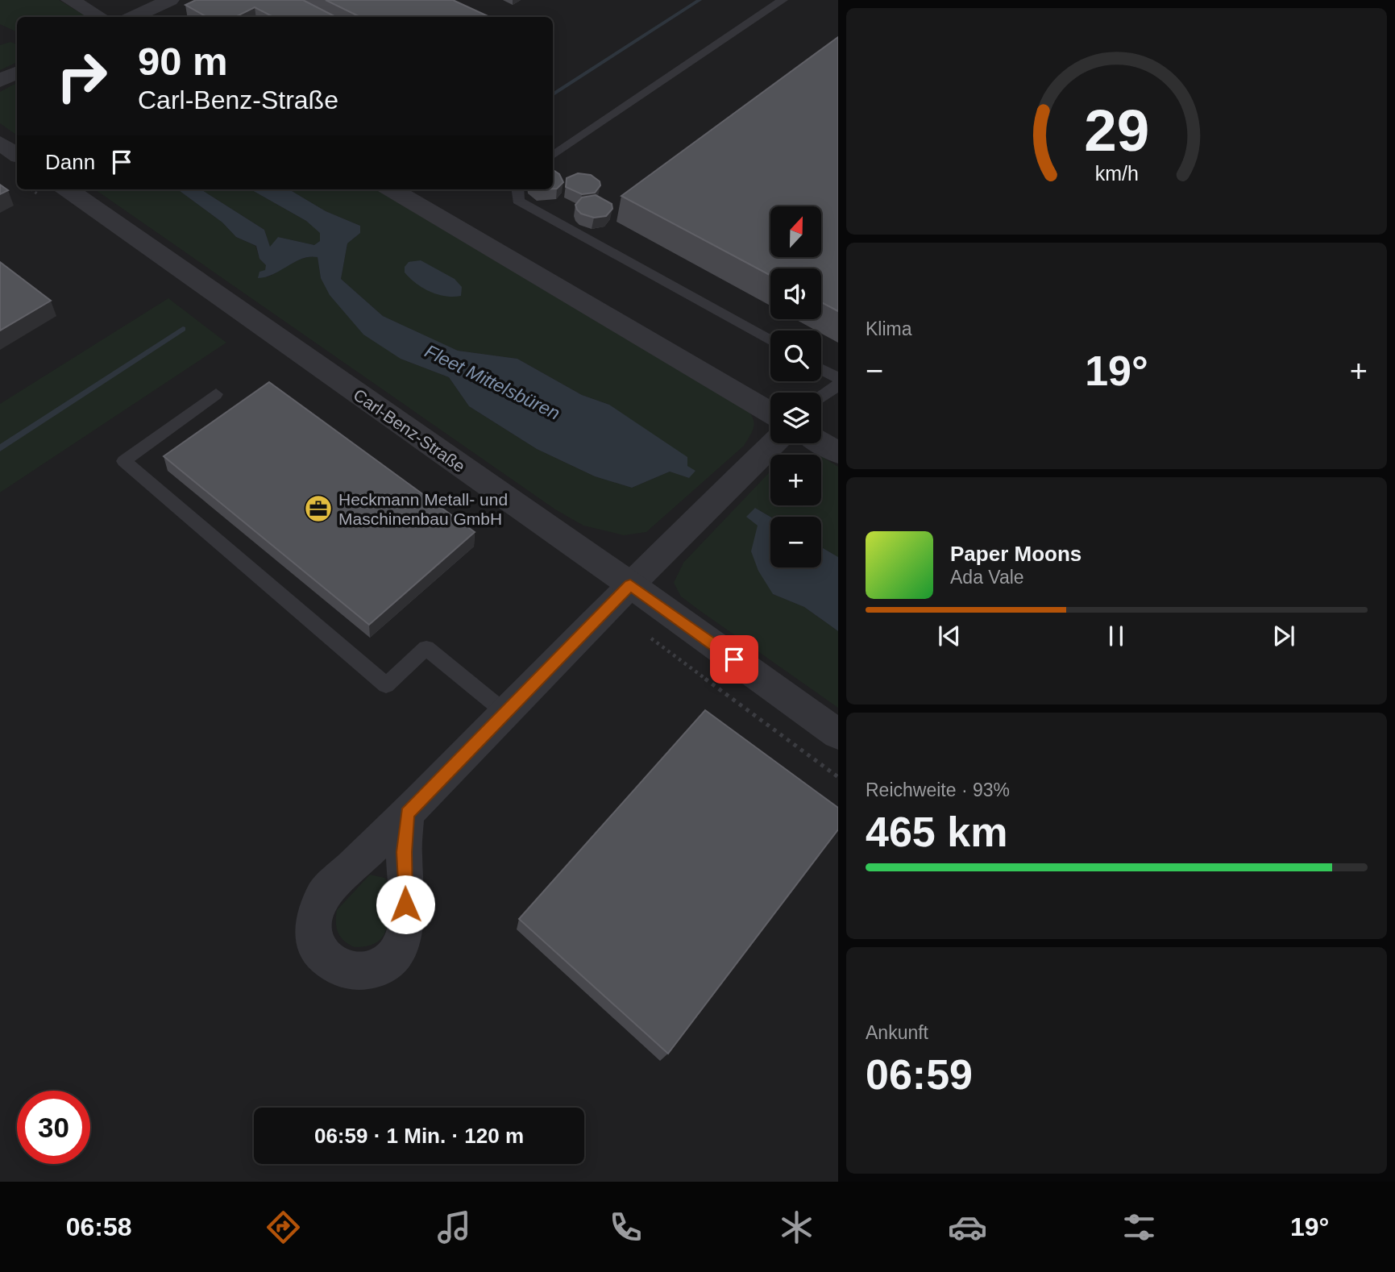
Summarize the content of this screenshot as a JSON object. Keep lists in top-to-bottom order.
{
  "streets": {
    "street": ["Carl-Benz-Straße"]
  },
  "water": ["Fleet Mittelsbüren"],
  "places": {
    "office": ["Heckmann Metall- und Maschinenbau GmbH"]
  },
  "north": "top",
  "page": {
    "turn": ["90 m", "Carl-Benz-Straße"],
    "then": "Dann",
    "map_buttons": ["+", "−"],
    "tile": [
      "Klima",
      ["Reichweite · 93%", "465 km"],
      ["Ankunft", "06:59"]
    ],
    "heat": ["−", "19°", "+"],
    "song": ["Paper Moons", "Ada Vale"],
    "limit": "30",
    "trip": "06:59 · 1 Min. · 120 m",
    "tabs": ["06:58", "19°"],
    "gauge": ["29", "km/h"]
  }
}
